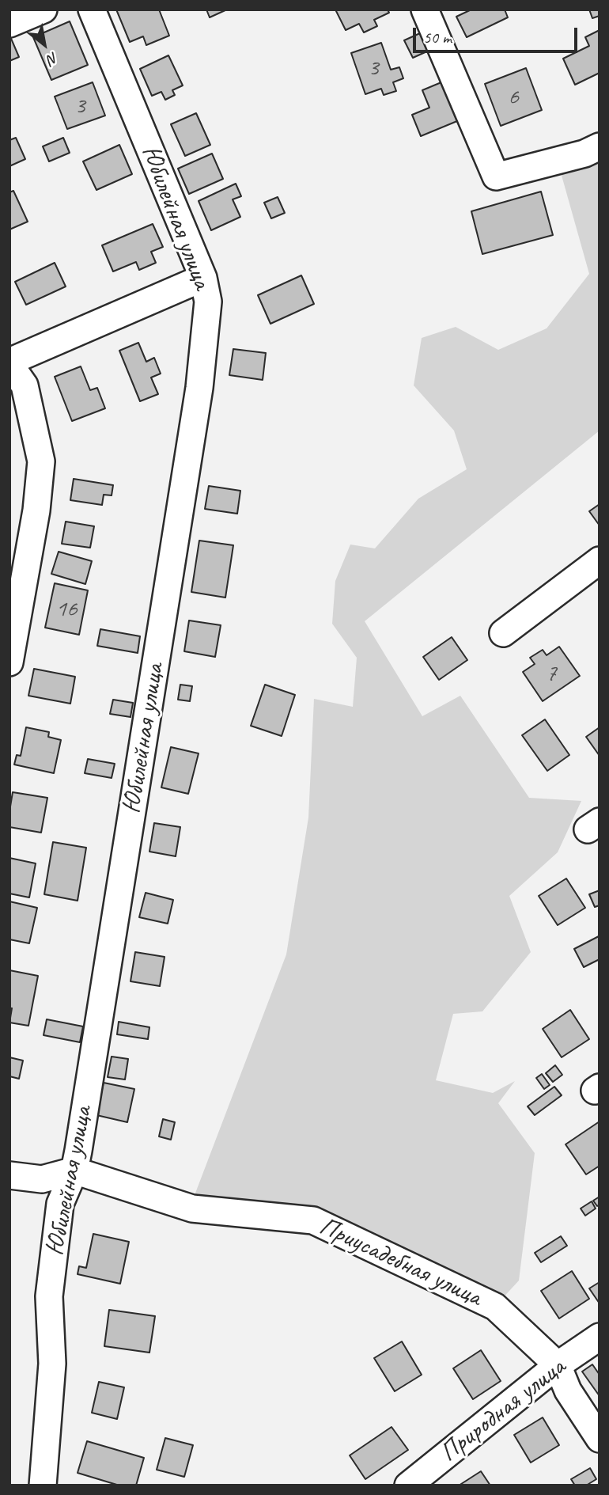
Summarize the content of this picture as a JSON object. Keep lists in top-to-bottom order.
{
  "streets": {
    "street": ["Юбилейная улица", "Приусадебная улица", "Природная улица"]
  },
  "crossings": [
    ["Юбилейная улица", "Приусадебная улица"],
    ["Приусадебная улица", "Природная улица"]
  ],
  "house_numbers": [
    "3",
    "6",
    "3",
    "16",
    "7"
  ],
  "scale_bar": "50 m",
  "north": "bottom right"
}
